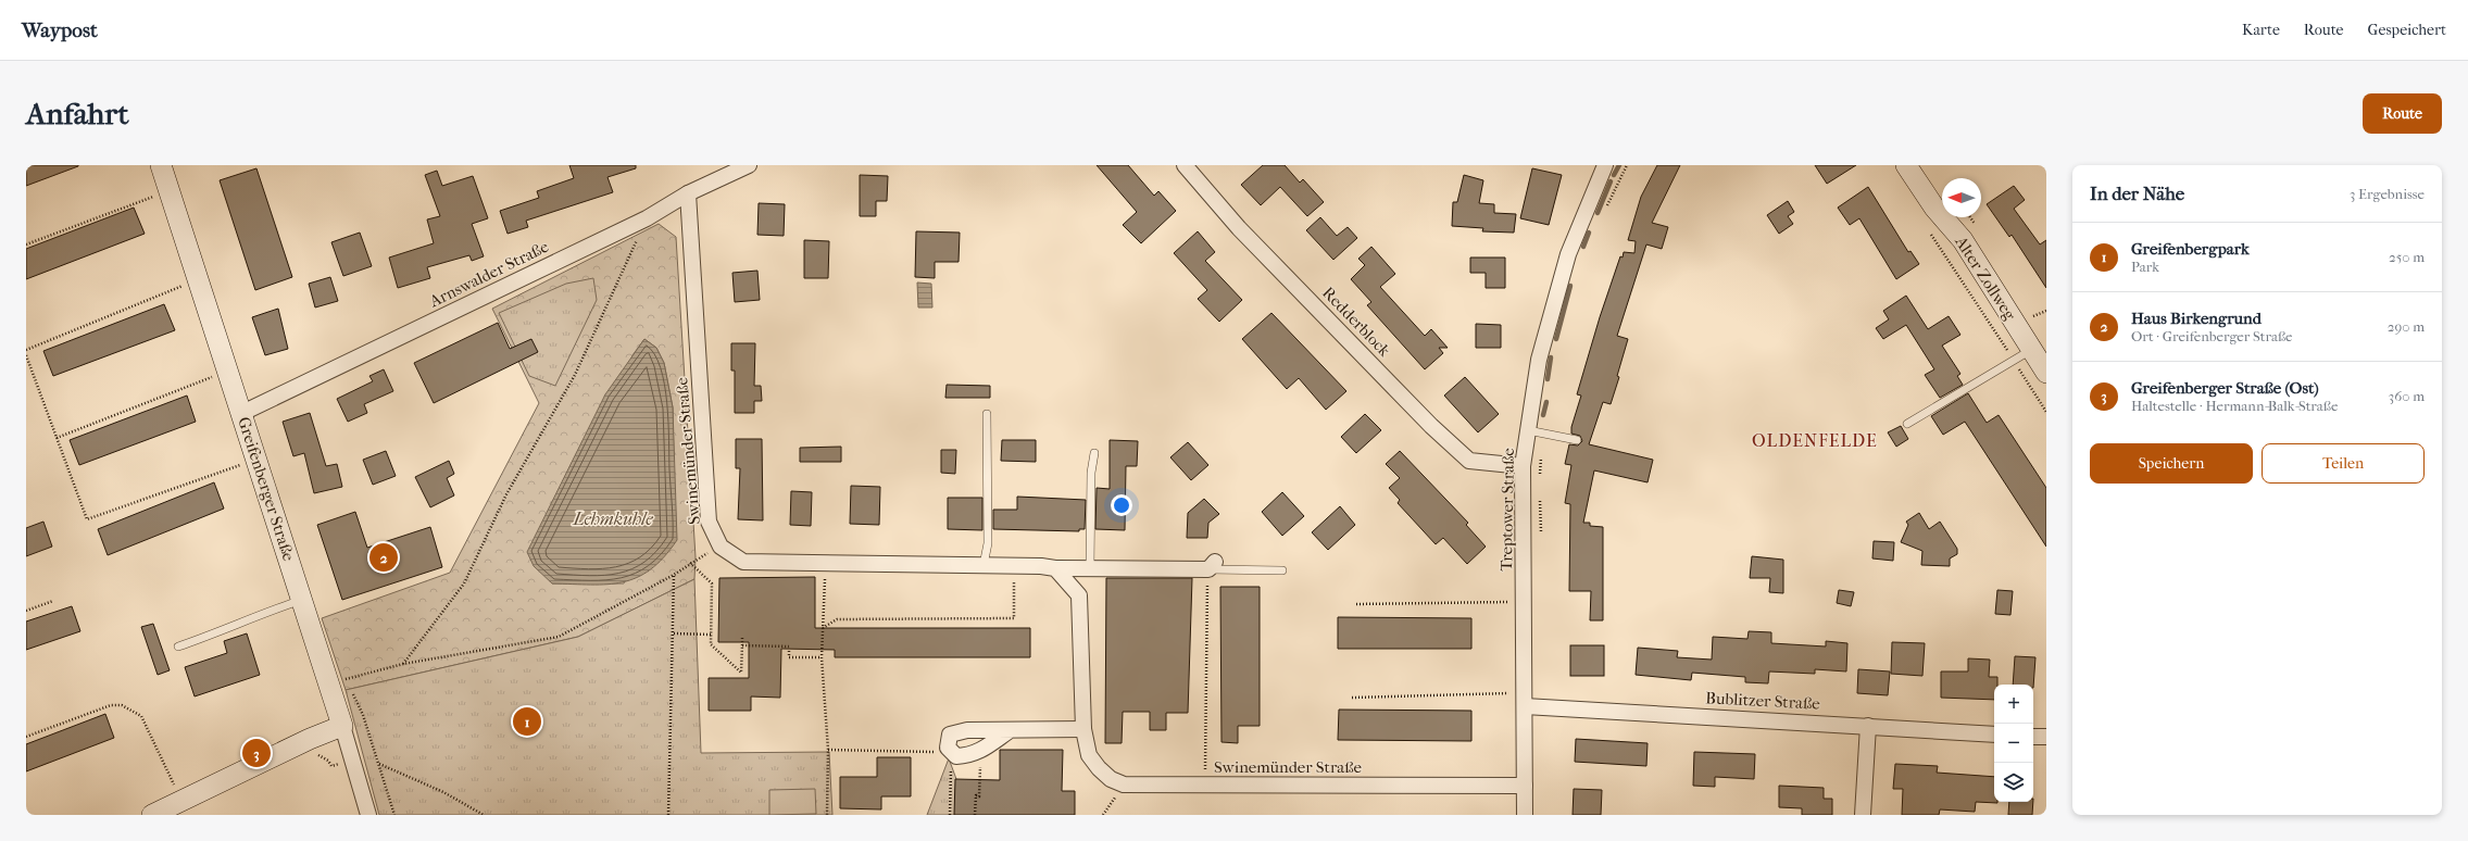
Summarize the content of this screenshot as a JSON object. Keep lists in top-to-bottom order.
{
  "streets": {
    "street": [
      "Arnswalder Straße",
      "Alter Zollweg",
      "Redderblock",
      "Swinemünder Straße",
      "Greifenberger Straße",
      "Treptower Straße",
      "Bublitzer Straße"
    ]
  },
  "crossings": [
    ["Arnswalder Straße", "Swinemünder Straße"],
    ["Arnswalder Straße", "Greifenberger Straße"],
    ["Redderblock", "Treptower Straße"],
    ["Swinemünder Straße", "Treptower Straße"],
    ["Treptower Straße", "Bublitzer Straße"]
  ],
  "districts": ["OLDENFELDE"],
  "water": ["Lehmkuhle"],
  "north": "left",
  "page": {
    "header": "Waypost",
    "nav": ["Karte", "Route", "Gespeichert"],
    "buttons": [
      "Route",
      ["Speichern", "Teilen"]
    ],
    "title": "Anfahrt",
    "heading": ["In der Nähe", "3 Ergebnisse"],
    "list": [
      {
        "mark": "1",
        "name": "Greifenbergpark",
        "note": "Park",
        "value": "250 m"
      },
      {
        "mark": "2",
        "name": "Haus Birkengrund",
        "note": "Ort · Greifenberger Straße",
        "value": "290 m"
      },
      {
        "mark": "3",
        "name": "Greifenberger Straße (Ost)",
        "note": "Haltestelle · Hermann-Balk-Straße",
        "value": "360 m"
      }
    ],
    "pins": ["2", "1", "3"],
    "map_buttons": ["+", "−"]
  }
}
